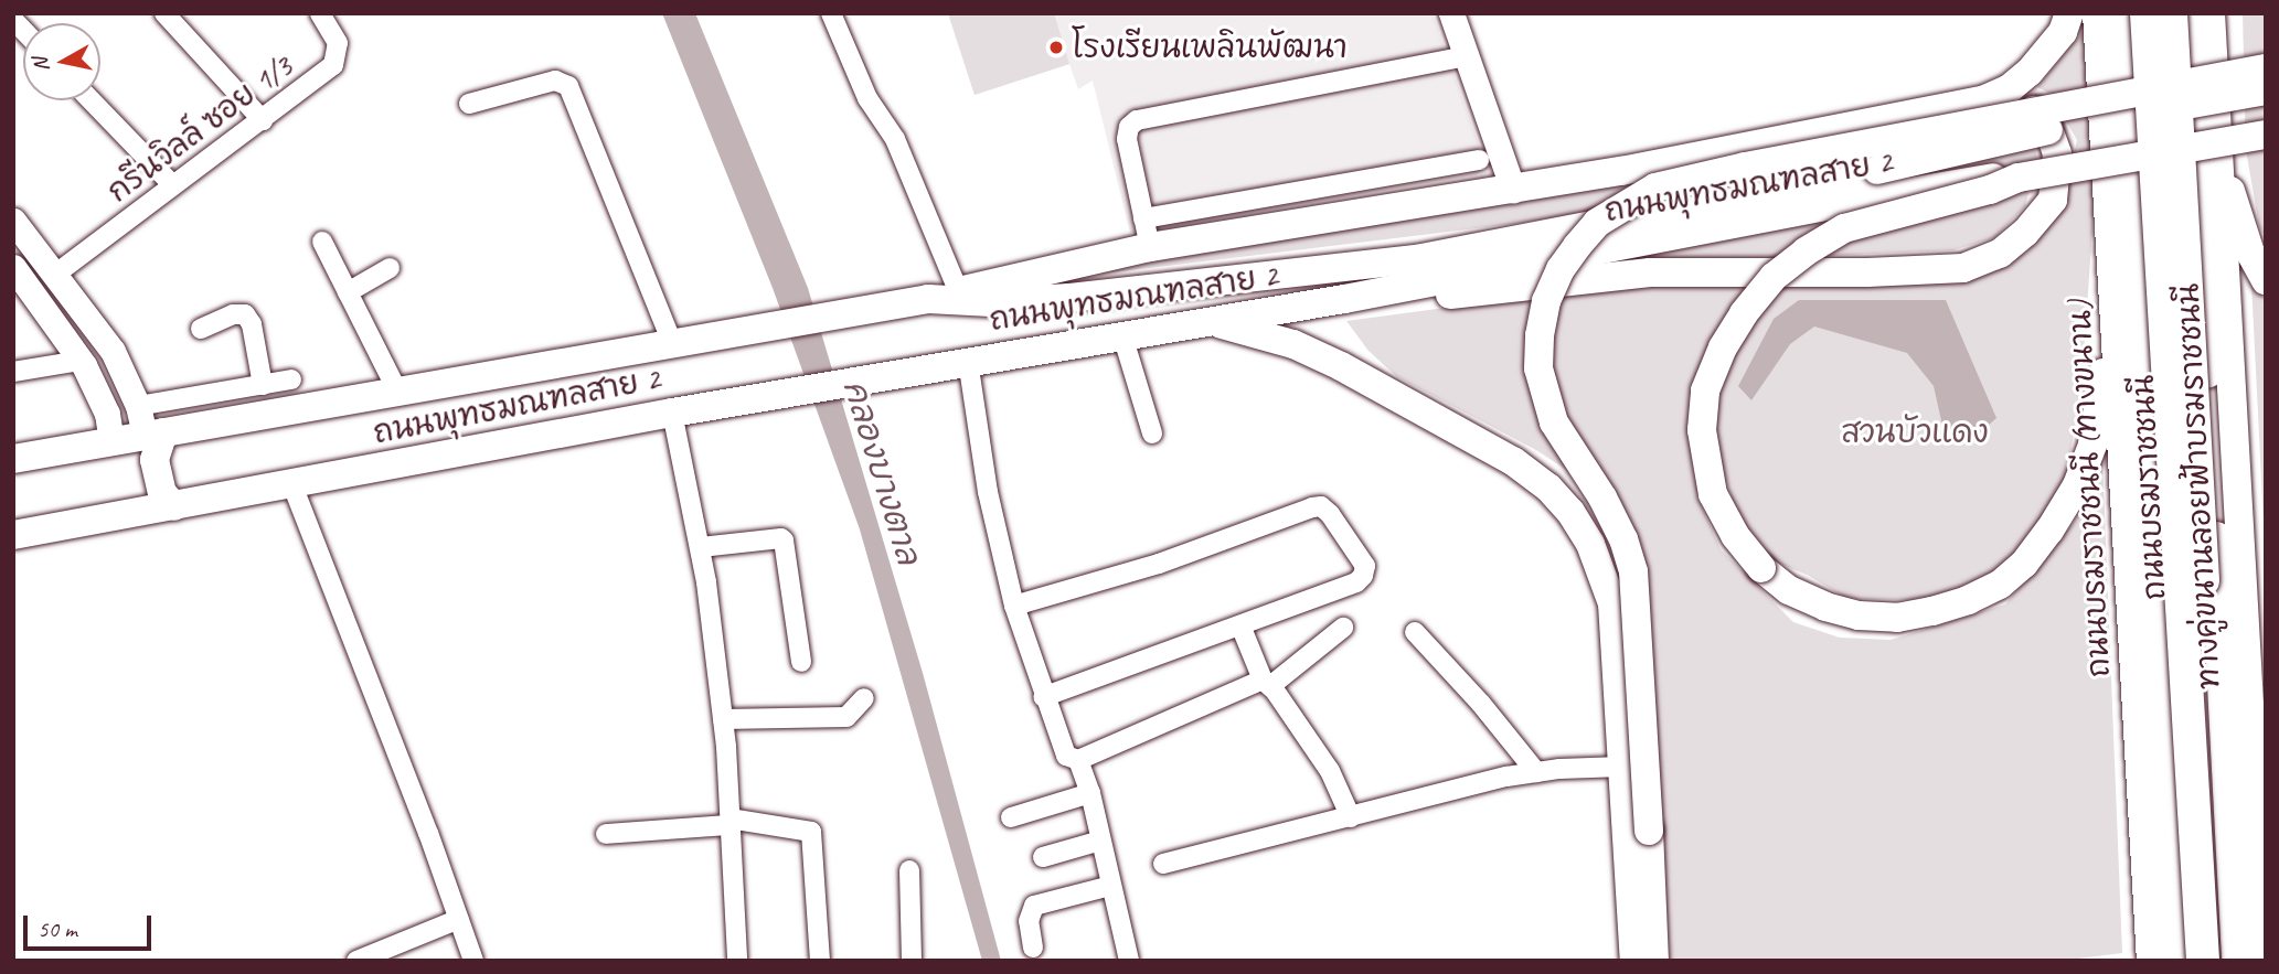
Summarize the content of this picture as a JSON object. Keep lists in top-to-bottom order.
{
  "streets": {
    "main road": [
      "ถนนพุทธมณฑลสาย 2",
      "ทางคู่ขนานลอยฟ้าบรมราชชนนี",
      "ถนนบรมราชชนนี",
      "ถนนบรมราชชนนี (ทางขนาน)"
    ],
    "street": ["กรีนวิลล์ ซอย 1/3"]
  },
  "water": ["คลองบางตาล"],
  "parks": ["สวนบัวแดง"],
  "places": ["โรงเรียนเพลินพัฒนา"],
  "scale_bar": "50 m",
  "north": "left"
}
